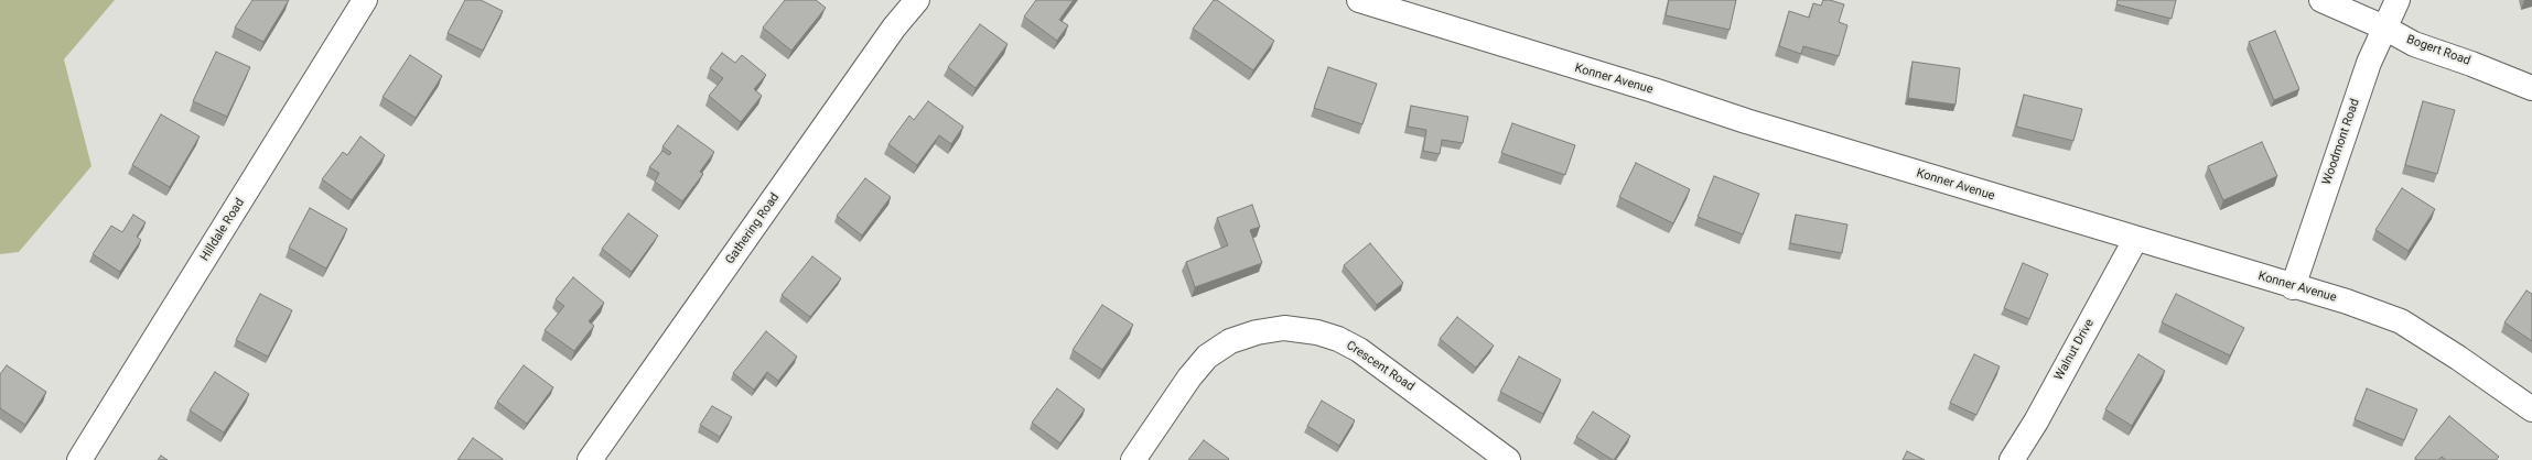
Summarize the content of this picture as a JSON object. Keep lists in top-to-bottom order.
{
  "streets": {
    "street": [
      "Bogert Road",
      "Konner Avenue",
      "Woodmont Road",
      "Gathering Road",
      "Hilldale Road",
      "Walnut Drive",
      "Crescent Road"
    ]
  },
  "crossings": [
    ["Bogert Road", "Woodmont Road"],
    ["Konner Avenue", "Woodmont Road"],
    ["Konner Avenue", "Walnut Drive"]
  ]
}
